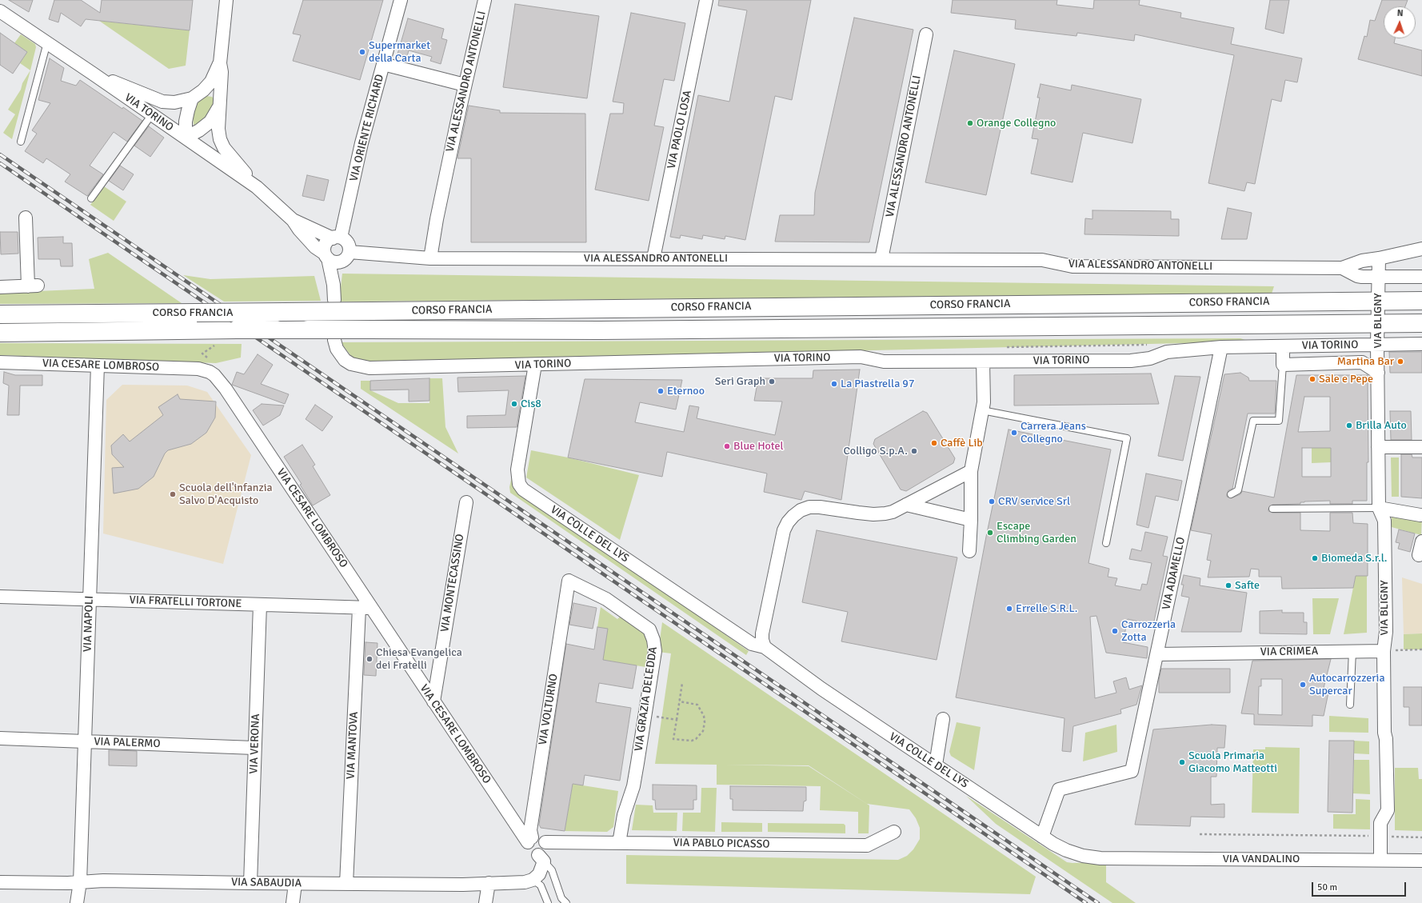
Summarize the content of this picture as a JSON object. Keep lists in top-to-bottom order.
{
  "streets": {
    "main road": ["CORSO FRANCIA"],
    "street": [
      "VIA ALESSANDRO ANTONELLI",
      "VIA TORINO",
      "VIA ORIENTE RICHARD",
      "VIA PAOLO LOSA",
      "VIA BLIGNY",
      "VIA CESARE LOMBROSO",
      "VIA COLLE DEL LYS",
      "VIA ADAMELLO",
      "VIA MONTECASSINO",
      "VIA FRATELLI TORTONE",
      "VIA NAPOLI",
      "VIA CRIMEA",
      "VIA GRAZIA DELEDDA",
      "VIA VOLTURNO",
      "VIA PALERMO",
      "VIA VERONA",
      "VIA MANTOVA",
      "VIA PABLO PICASSO",
      "VIA VANDALINO",
      "VIA SABAUDIA"
    ]
  },
  "crossings": [
    ["VIA ALESSANDRO ANTONELLI", "VIA TORINO"],
    ["VIA ALESSANDRO ANTONELLI", "VIA ORIENTE RICHARD"],
    ["VIA ALESSANDRO ANTONELLI", "VIA PAOLO LOSA"],
    ["VIA ALESSANDRO ANTONELLI", "VIA BLIGNY"],
    ["VIA TORINO", "VIA ORIENTE RICHARD"],
    ["VIA TORINO", "VIA BLIGNY"],
    ["VIA TORINO", "VIA COLLE DEL LYS"],
    ["VIA TORINO", "VIA ADAMELLO"],
    ["CORSO FRANCIA", "VIA BLIGNY"],
    ["VIA BLIGNY", "VIA CRIMEA"],
    ["VIA BLIGNY", "VIA VANDALINO"],
    ["VIA CESARE LOMBROSO", "VIA MONTECASSINO"],
    ["VIA CESARE LOMBROSO", "VIA FRATELLI TORTONE"],
    ["VIA CESARE LOMBROSO", "VIA NAPOLI"],
    ["VIA CESARE LOMBROSO", "VIA VOLTURNO"],
    ["VIA CESARE LOMBROSO", "VIA MANTOVA"],
    ["VIA CESARE LOMBROSO", "VIA PABLO PICASSO"],
    ["VIA COLLE DEL LYS", "VIA ADAMELLO"],
    ["VIA COLLE DEL LYS", "VIA VANDALINO"],
    ["VIA ADAMELLO", "VIA CRIMEA"],
    ["VIA FRATELLI TORTONE", "VIA NAPOLI"],
    ["VIA FRATELLI TORTONE", "VIA VERONA"],
    ["VIA FRATELLI TORTONE", "VIA MANTOVA"],
    ["VIA NAPOLI", "VIA PALERMO"],
    ["VIA NAPOLI", "VIA SABAUDIA"],
    ["VIA GRAZIA DELEDDA", "VIA VOLTURNO"],
    ["VIA GRAZIA DELEDDA", "VIA PABLO PICASSO"],
    ["VIA VOLTURNO", "VIA PABLO PICASSO"],
    ["VIA PALERMO", "VIA VERONA"],
    ["VIA VERONA", "VIA SABAUDIA"],
    ["VIA MANTOVA", "VIA SABAUDIA"]
  ],
  "places": [
    "Supermarket della Carta",
    "Orange Collegno",
    "Martina Bar",
    "Sale e Pepe",
    "Seri Graph",
    "La Piastrella 97",
    "Eternoo",
    "Cis8",
    "Brilla Auto",
    "Carrera Jeans Collegno",
    "Caffè Lib",
    "Blue Hotel",
    "Colligo S.p.A.",
    "Scuola dell'infanzia Salvo D'Acquisto",
    "CRV service Srl",
    "Escape Climbing Garden",
    "Biomeda S.r.l.",
    "Safte",
    "Errelle S.R.L.",
    "Carrozzeria Zotta",
    "Chiesa Evangelica dei Fratelli",
    "Autocarrozzeria Supercar",
    "Scuola Primaria Giacomo Matteotti"
  ],
  "scale_bar": "50 m",
  "north": "top"
}
